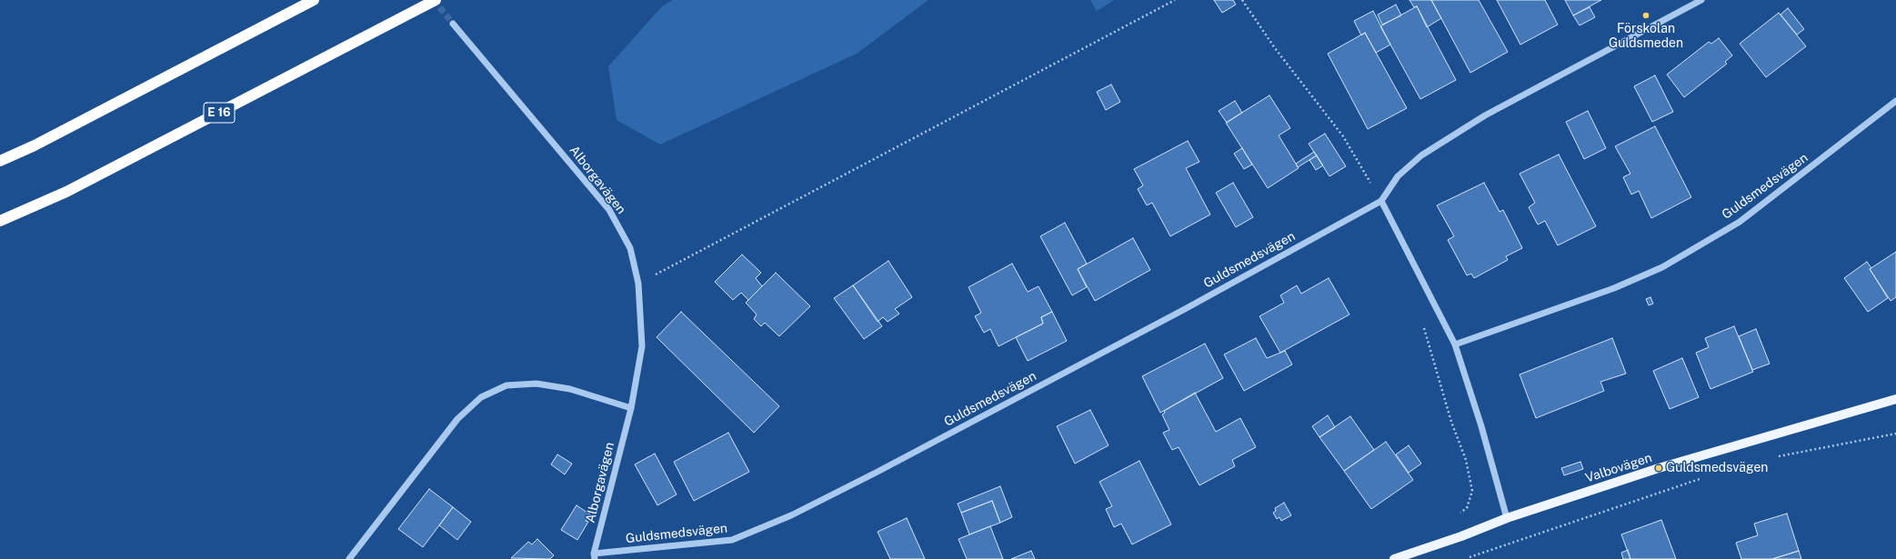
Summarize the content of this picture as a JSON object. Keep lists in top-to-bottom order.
{
  "streets": {
    "highway": ["E 16"],
    "main road": ["Valbovägen"],
    "street": ["Alborgavägen", "Guldsmedsvägen"]
  },
  "crossings": [
    ["Alborgavägen", "Guldsmedsvägen"]
  ],
  "places": ["Förskolan Guldsmeden", "Guldsmedsvägen"]
}
